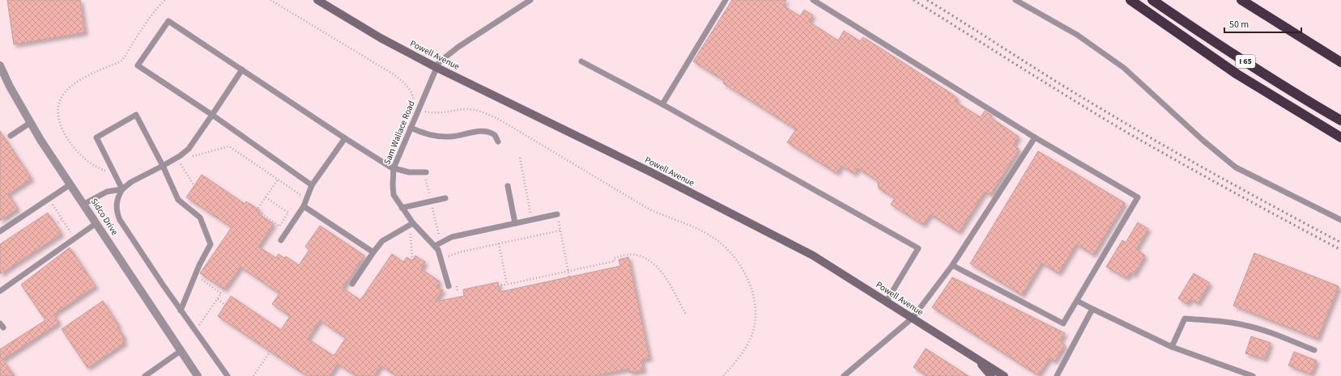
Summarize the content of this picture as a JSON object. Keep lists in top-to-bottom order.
{
  "streets": {
    "highway": ["I 65"],
    "main road": ["Powell Avenue"],
    "street": ["Sidco Drive"],
    "lane": ["Sam Wallace Road"]
  },
  "crossings": [
    ["Powell Avenue", "Sam Wallace Road"]
  ],
  "scale_bar": "50 m"
}
